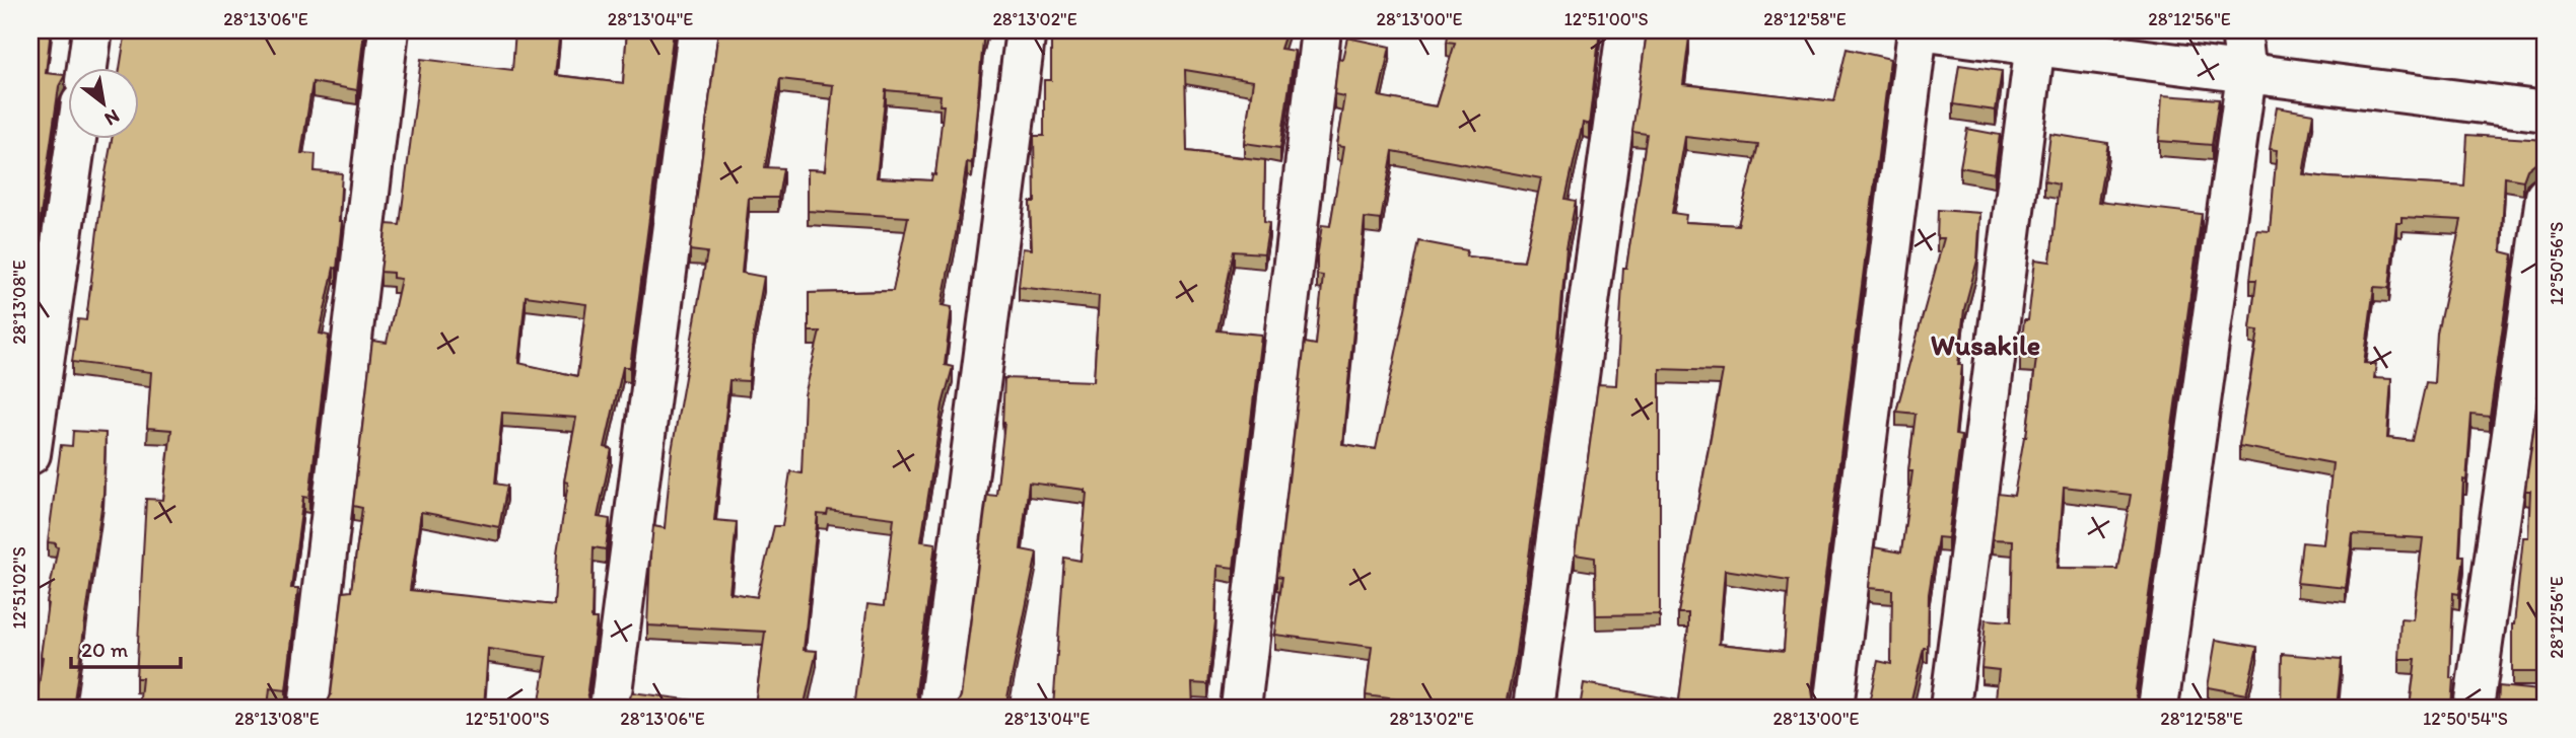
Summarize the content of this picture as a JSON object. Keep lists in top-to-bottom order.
{
  "districts": ["Wusakile"],
  "scale_bar": "20 m",
  "north": "bottom right",
  "coordinates": [
    "28°13'06\"E",
    "28°13'04\"E",
    "28°13'02\"E",
    "28°13'00\"E",
    "12°51'00\"S",
    "28°12'58\"E",
    "28°12'56\"E",
    "12°50'56\"S",
    "28°13'08\"E",
    "12°51'02\"S",
    "12°50'54\"S"
  ]
}
